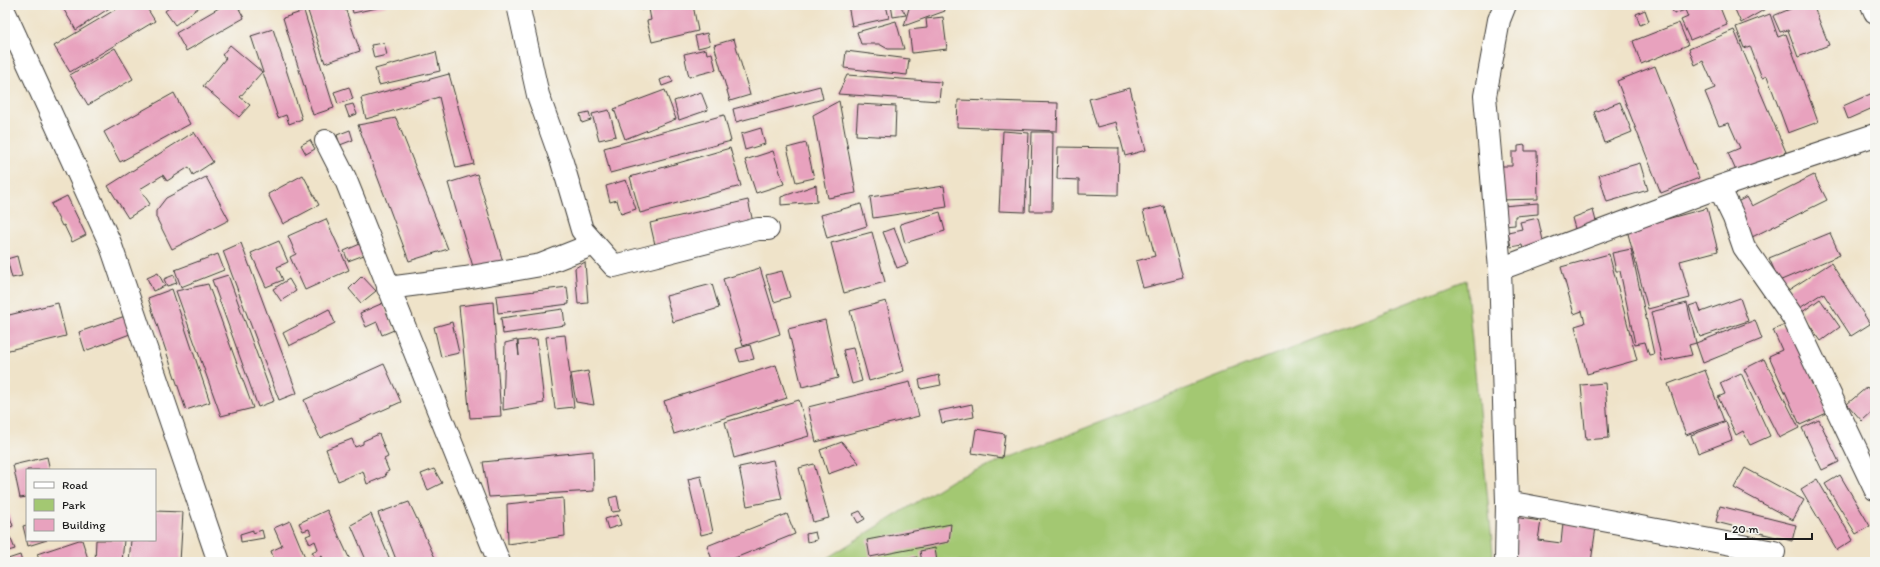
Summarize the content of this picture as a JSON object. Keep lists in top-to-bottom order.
{
  "legend": ["Road", "Park", "Building"],
  "scale_bar": "20 m"
}
